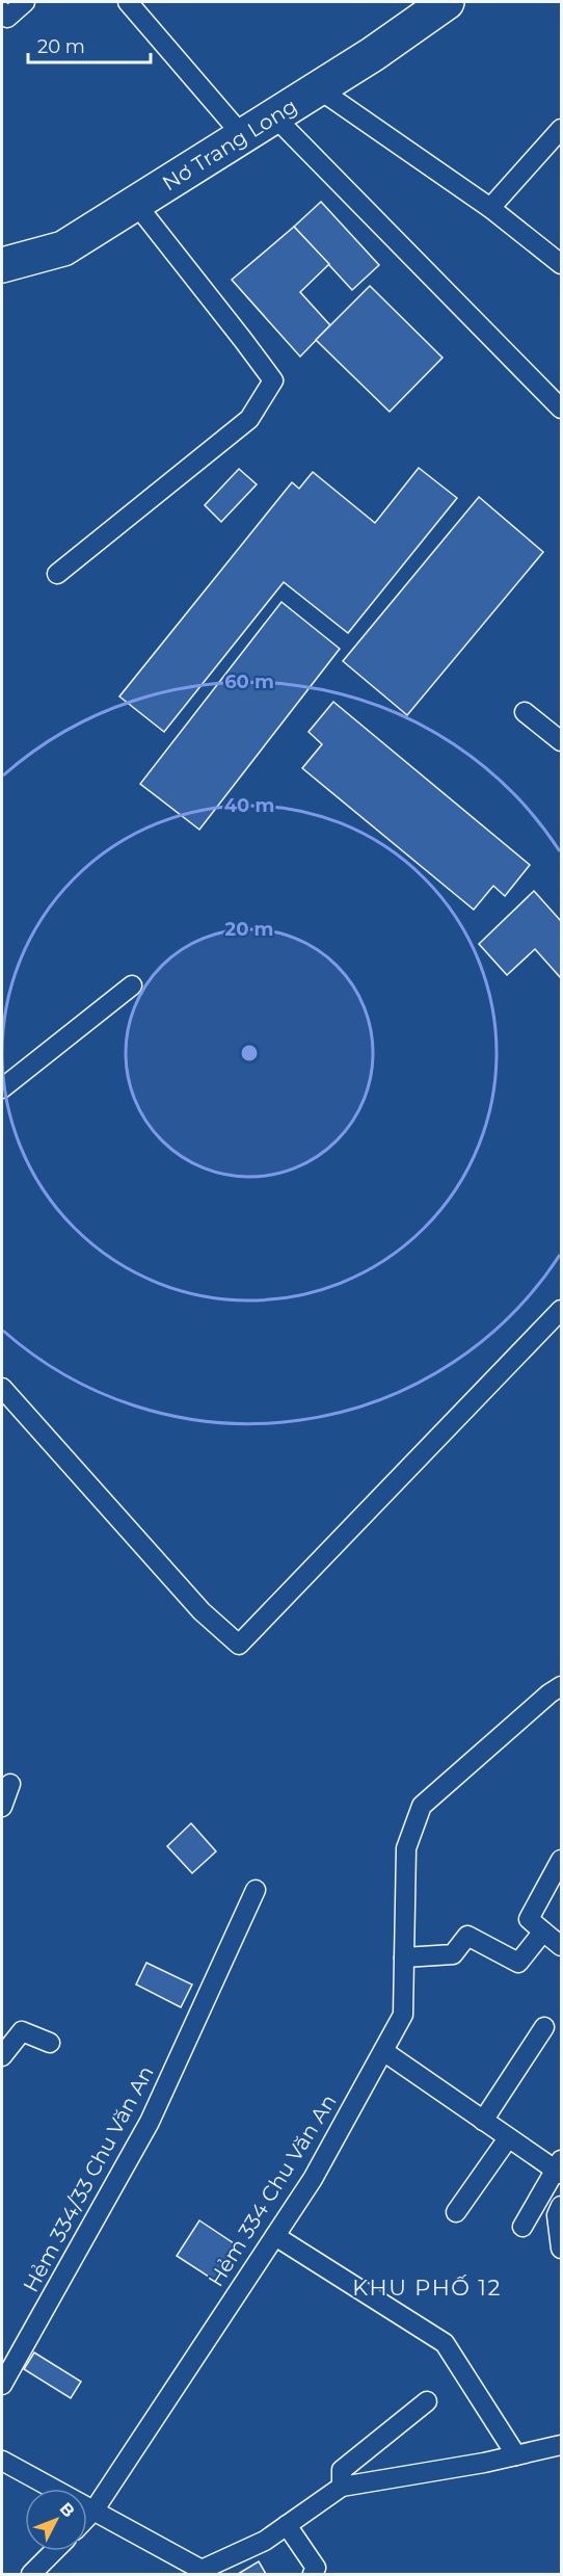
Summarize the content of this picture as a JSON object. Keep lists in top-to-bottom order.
{
  "streets": {
    "main road": ["Nơ Trang Long"],
    "lane": ["Hẻm 334/33 Chu Văn An", "Hẻm 334 Chu Văn An"]
  },
  "districts": ["KHU PHỐ 12"],
  "scale_bar": "20 m",
  "north": "top right",
  "rings": ["60 m", "40 m", "20 m"]
}
